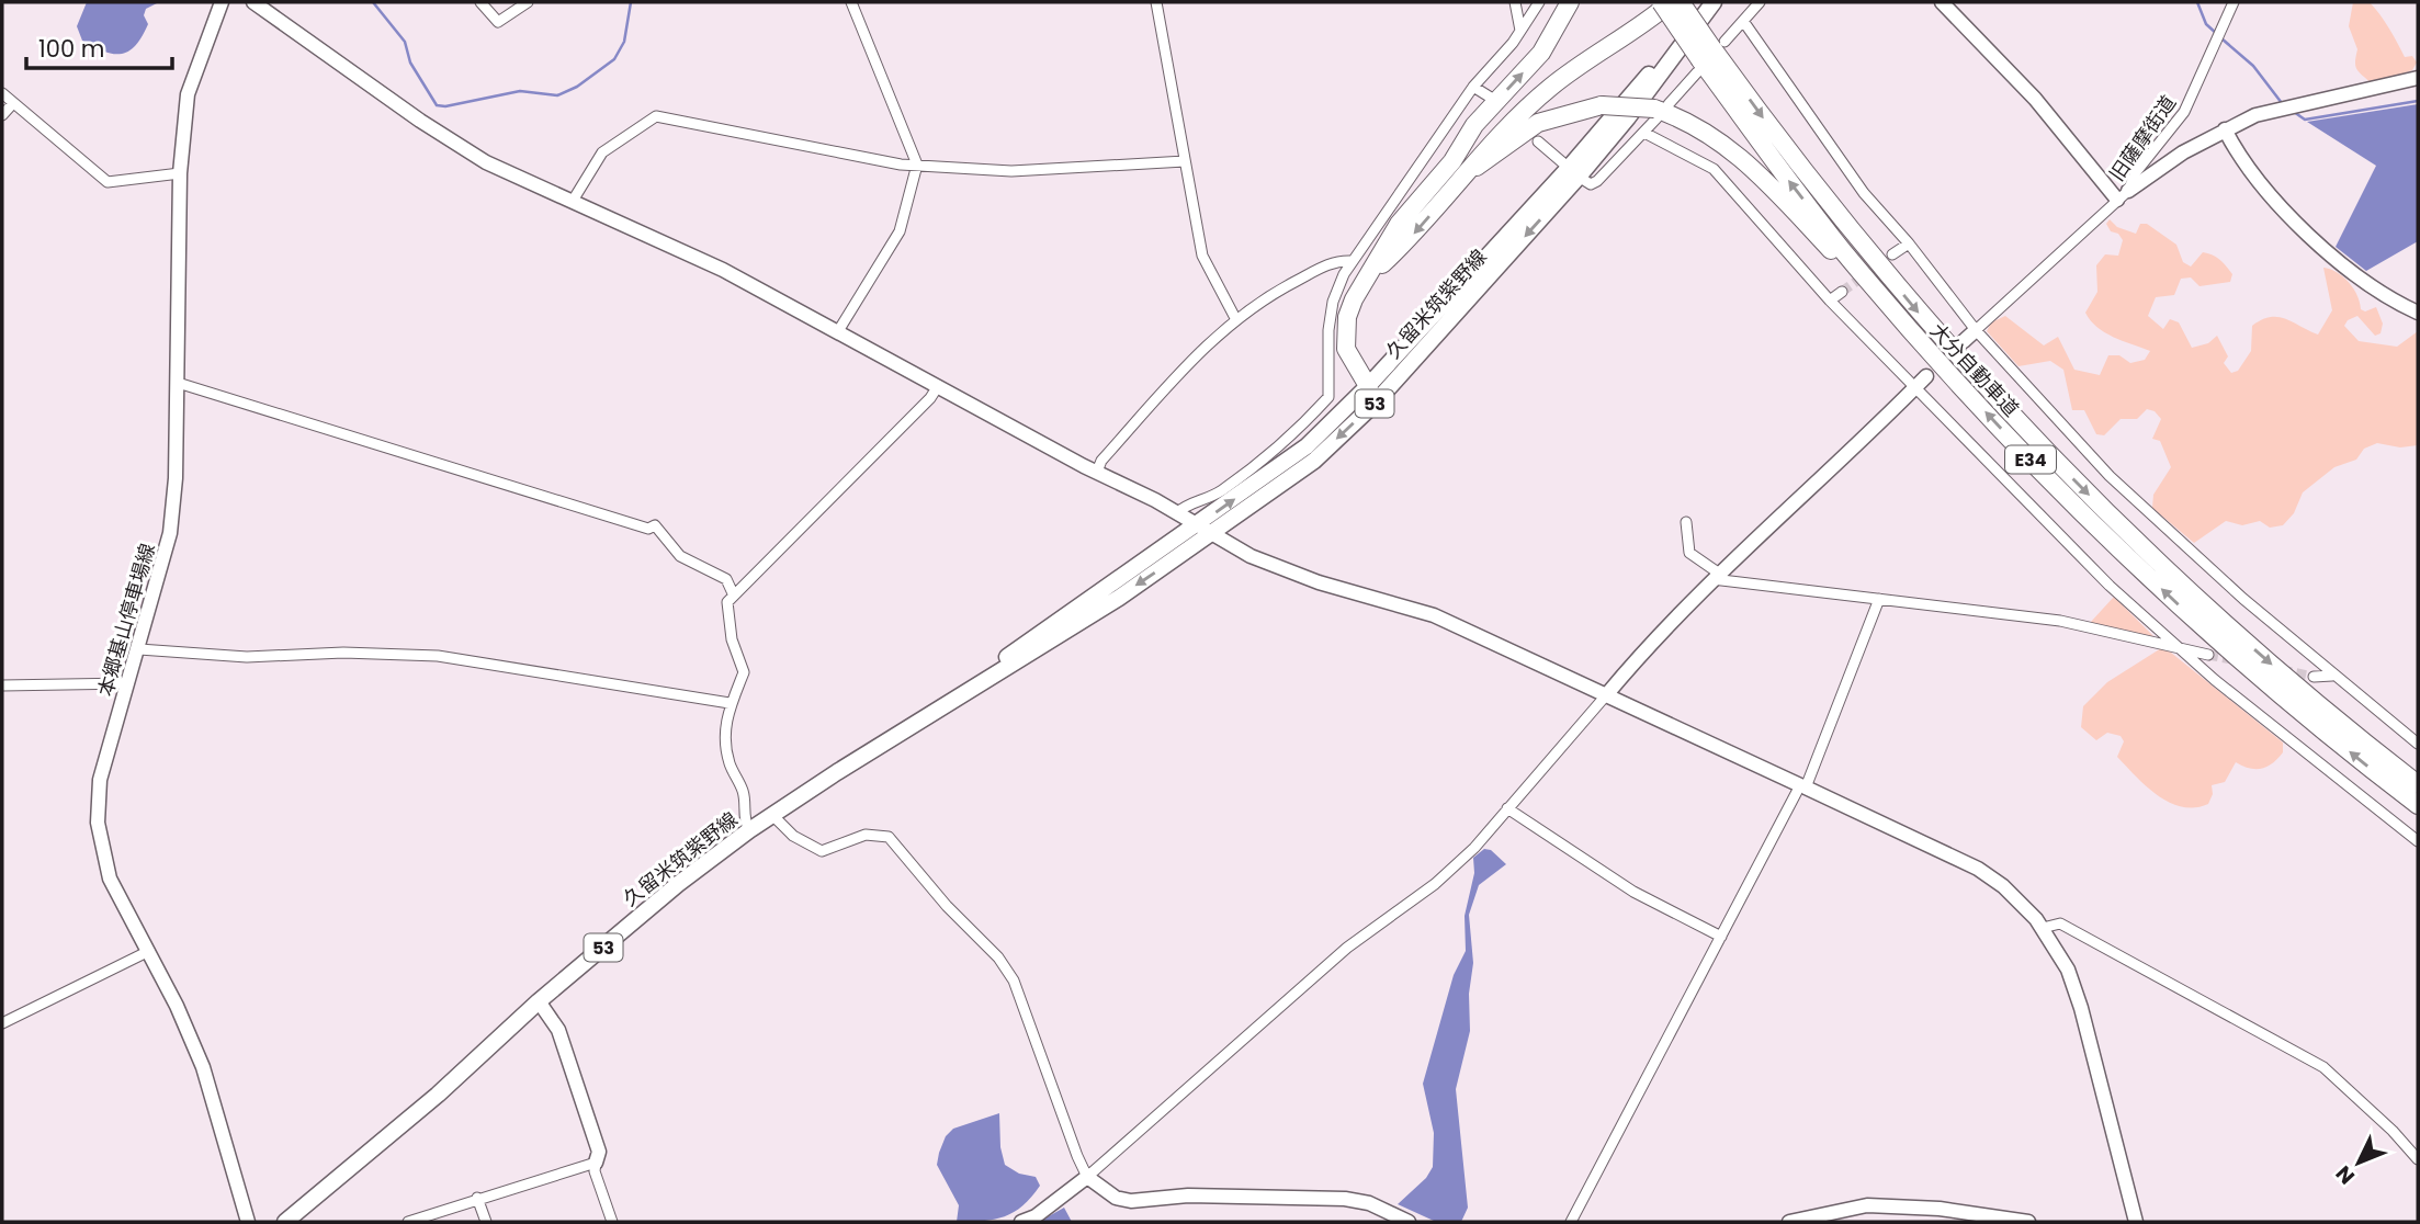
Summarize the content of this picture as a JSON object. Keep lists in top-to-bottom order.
{
  "streets": {
    "highway": ["大分自動車道", "E34"],
    "main road": ["久留米筑紫野線", "53"],
    "street": ["旧薩摩街道", "本郷基山停車場線"]
  },
  "scale_bar": "100 m",
  "north": "bottom left"
}
